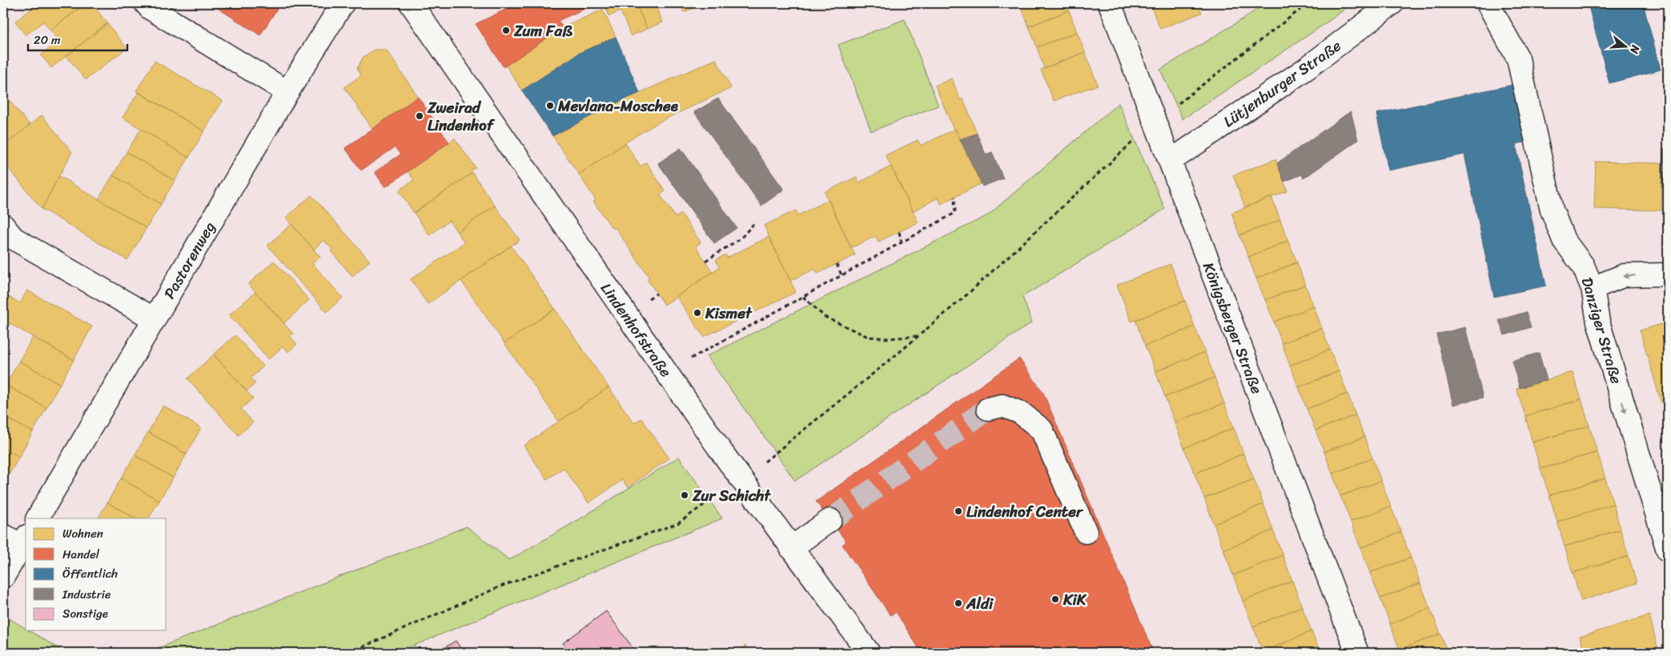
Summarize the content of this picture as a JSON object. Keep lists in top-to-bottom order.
{
  "streets": {
    "street": [
      "Lütjenburger Straße",
      "Pastorenweg",
      "Königsberger Straße",
      "Lindenhofstraße",
      "Danziger Straße"
    ]
  },
  "crossings": [
    ["Lütjenburger Straße", "Königsberger Straße"]
  ],
  "one_way": ["Danziger Straße"],
  "places": [
    "Zum Faß",
    "Mevlana-Moschee",
    "Zweirad Lindenhof",
    "Kismet",
    "Zur Schicht",
    "Lindenhof Center",
    "KiK",
    "Aldi"
  ],
  "legend": [
    "Wohnen",
    "Handel",
    "Öffentlich",
    "Industrie",
    "Sonstige"
  ],
  "scale_bar": "20 m",
  "north": "right"
}
